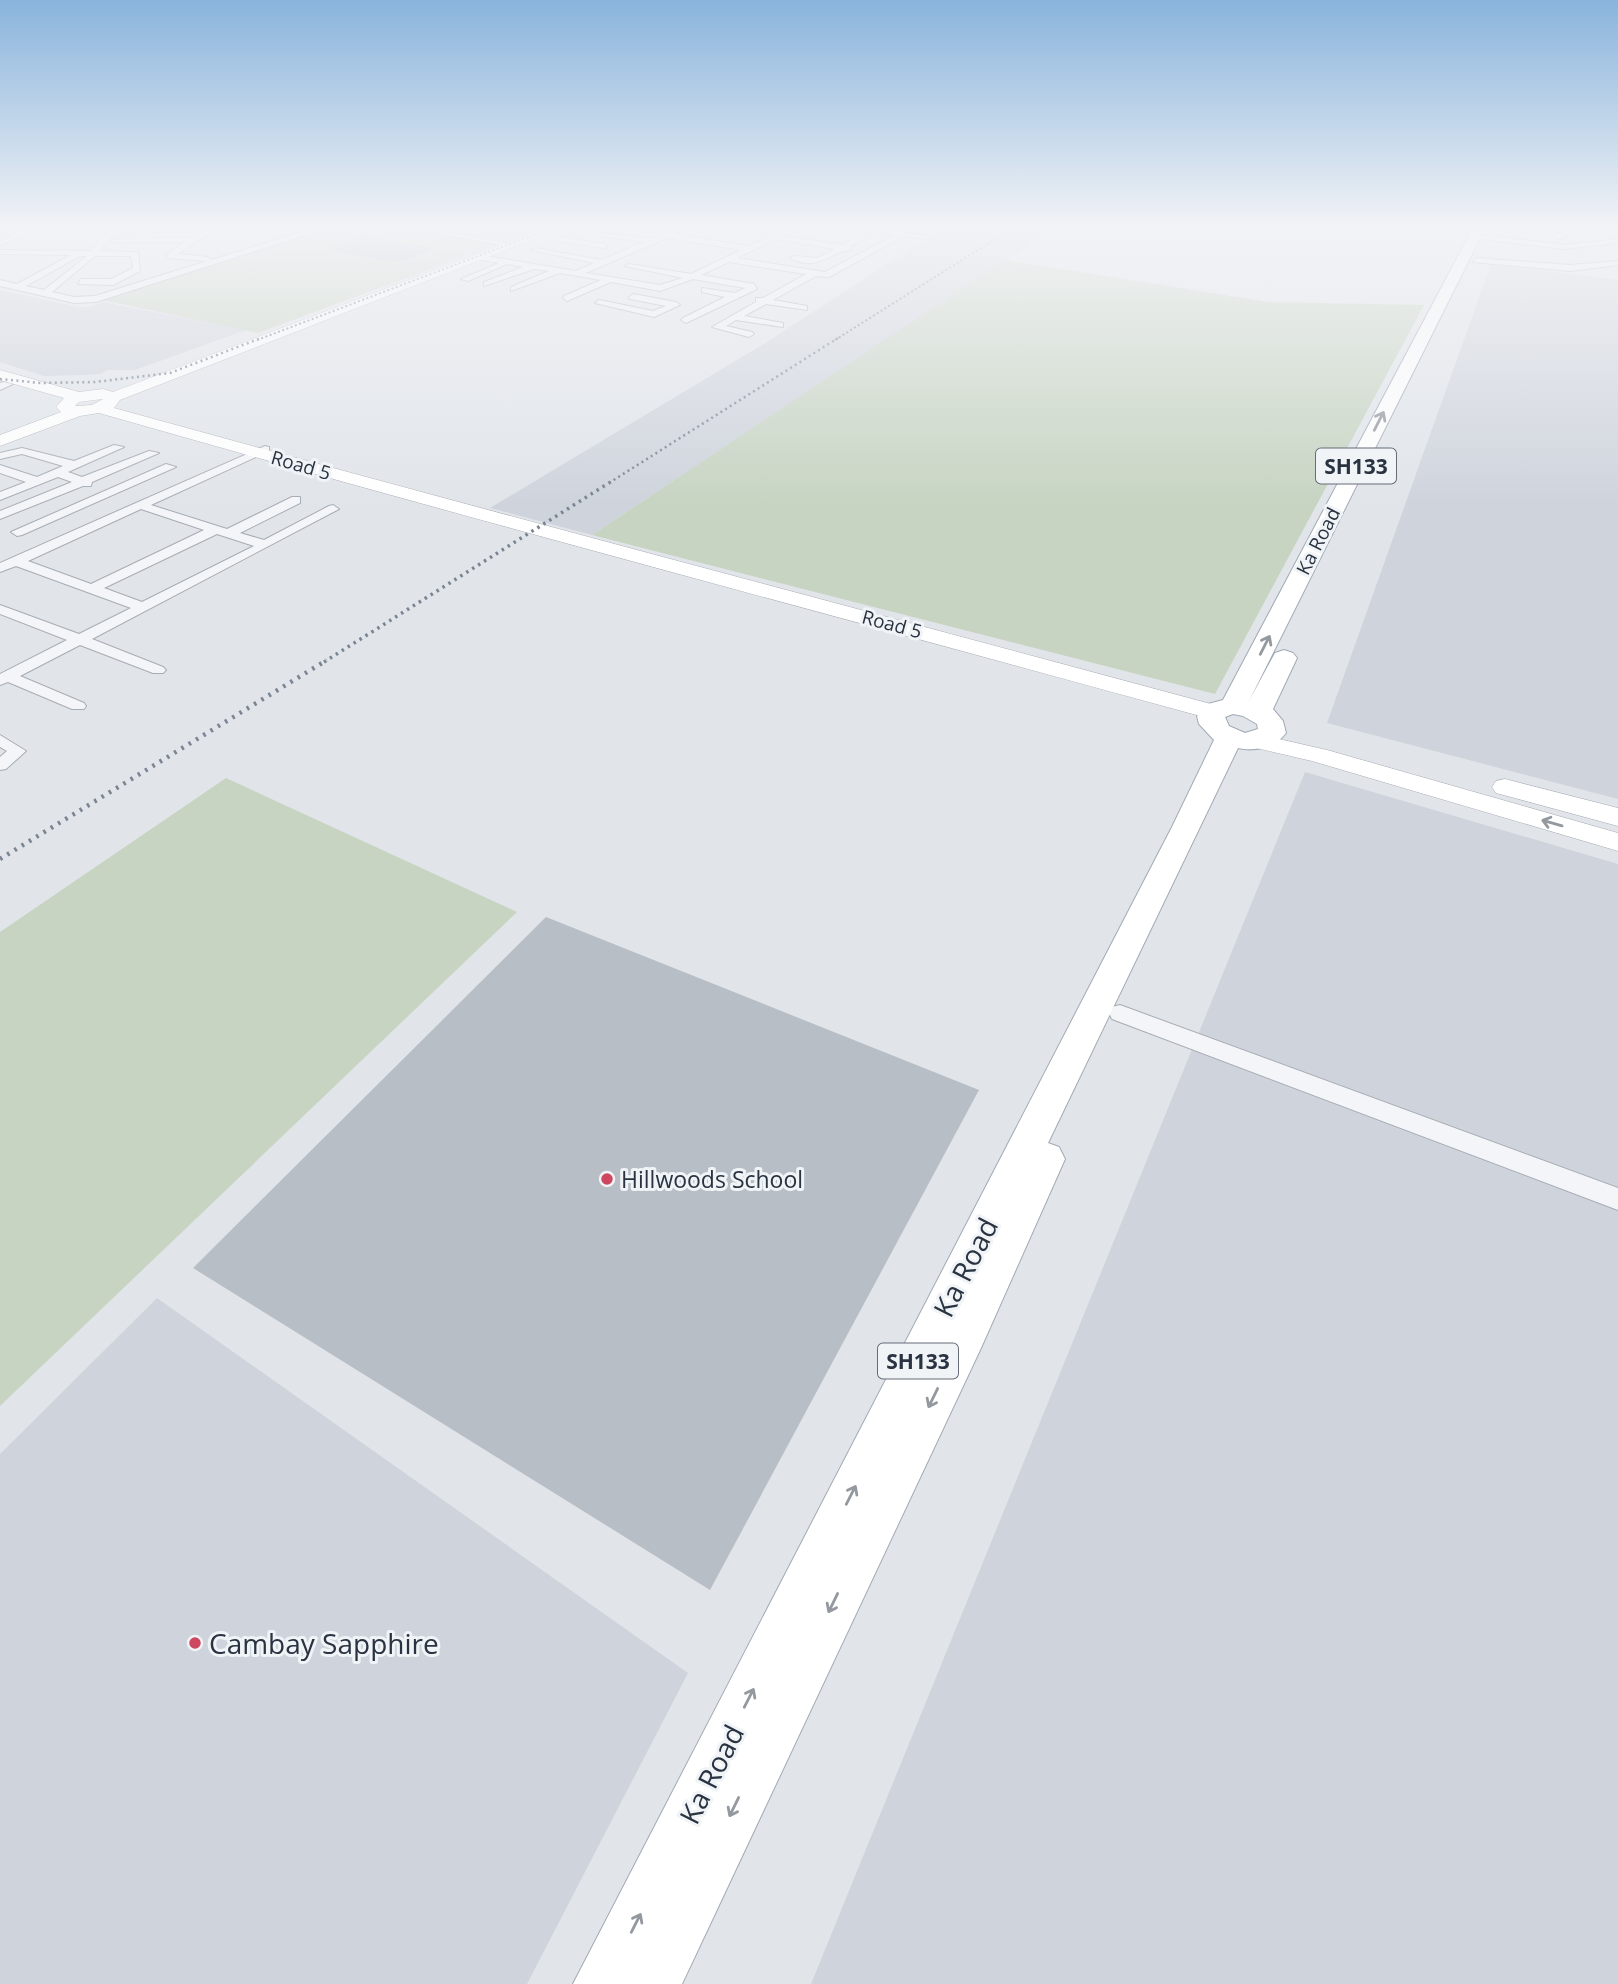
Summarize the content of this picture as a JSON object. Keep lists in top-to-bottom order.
{
  "streets": {
    "main road": ["SH133", "Ka Road"],
    "street": ["Road 5"]
  },
  "crossings": [
    ["Road 5", "Ka Road"]
  ],
  "places": ["Hillwoods School", "Cambay Sapphire"]
}
